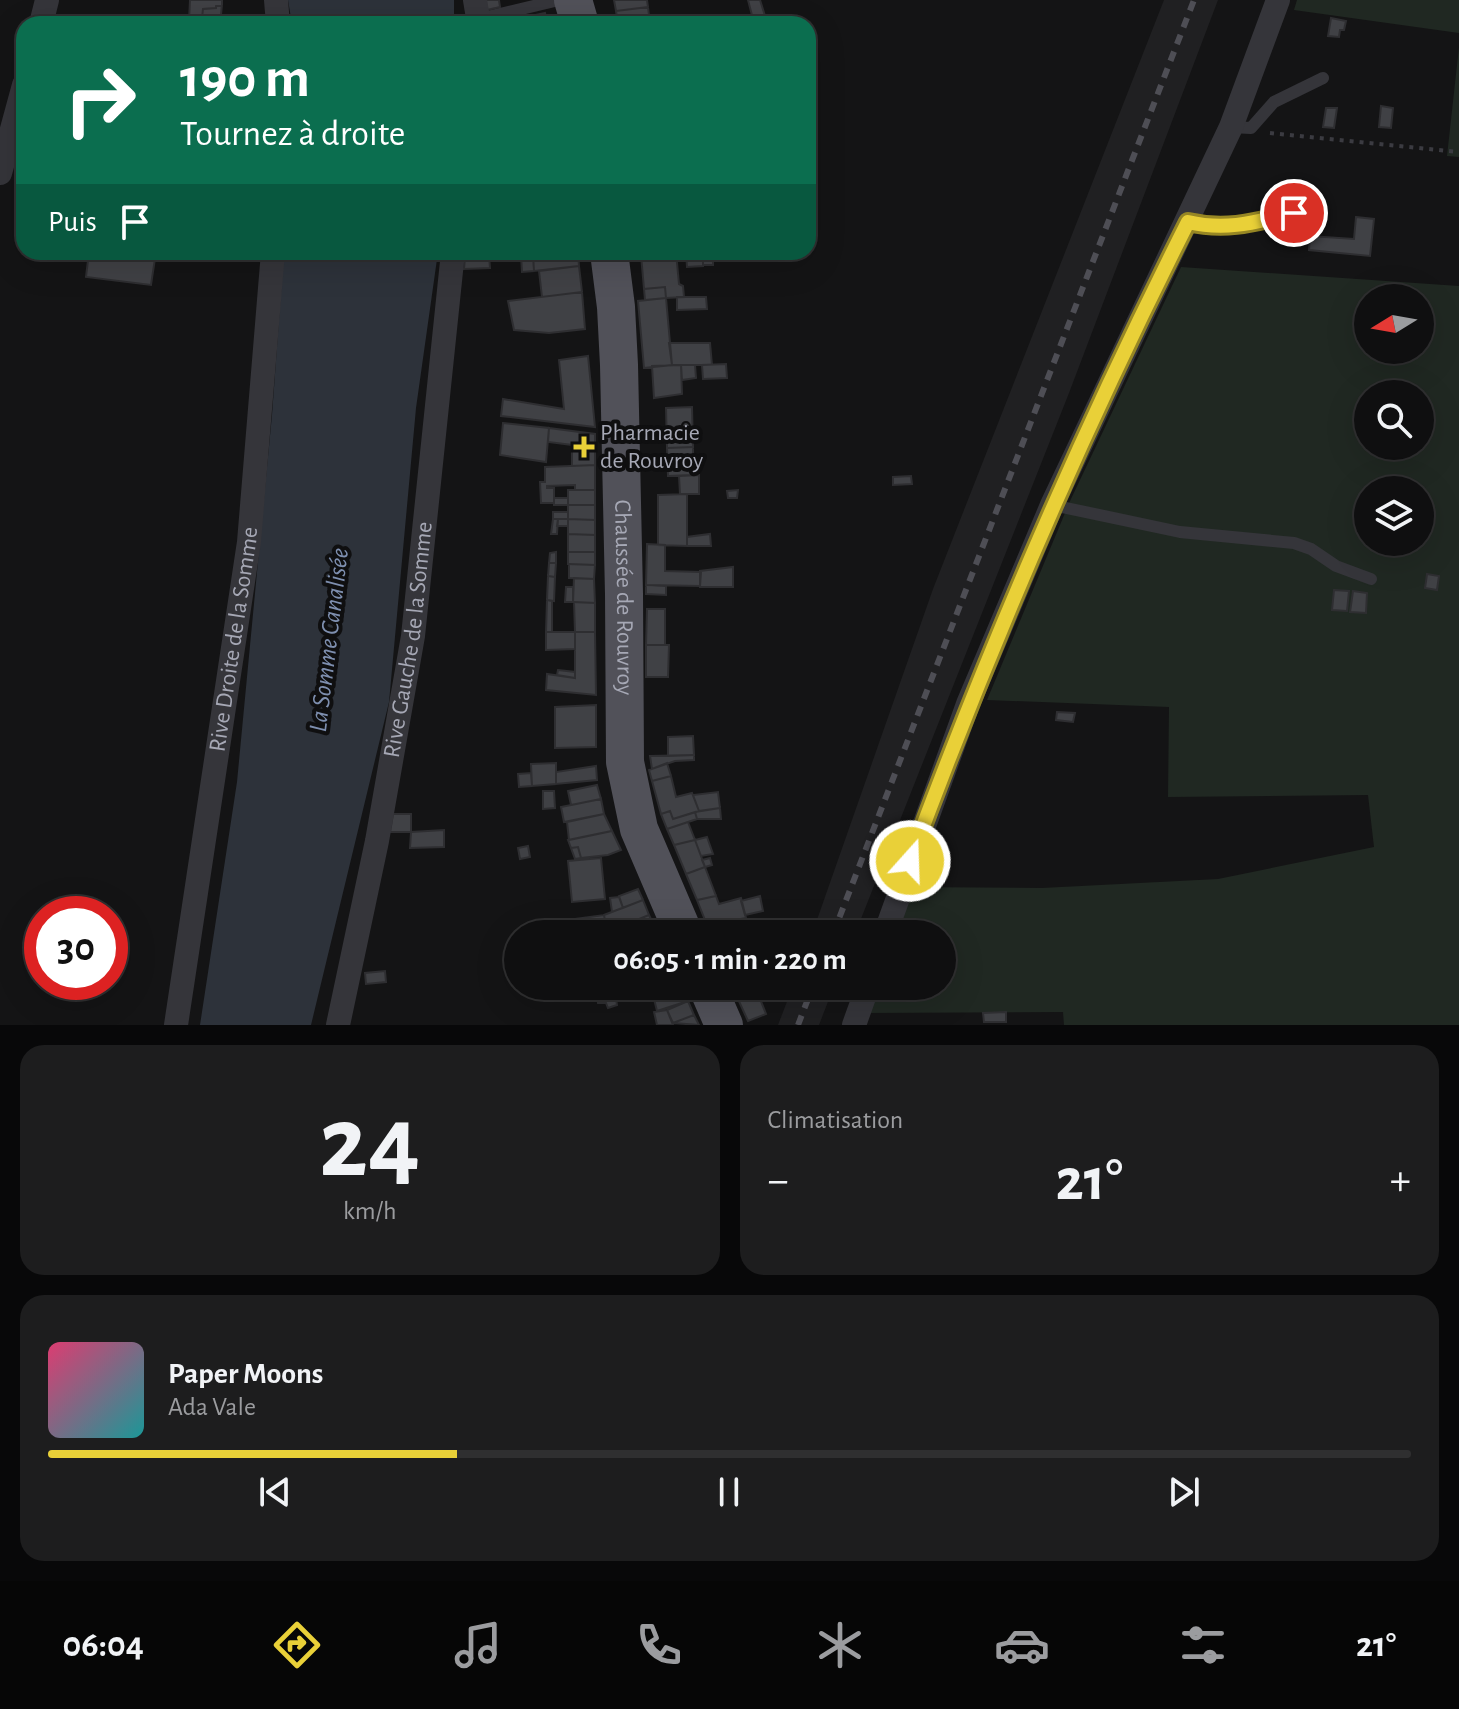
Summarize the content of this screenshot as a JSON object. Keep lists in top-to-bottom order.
{
  "streets": {
    "main road": ["Chaussée de Rouvroy"],
    "street": ["Rive Droite de la Somme", "Rive Gauche de la Somme"]
  },
  "water": ["La Somme Canalisée"],
  "places": {
    "health": ["Pharmacie de Rouvroy"]
  },
  "north": "left",
  "page": {
    "turn": ["190 m", "Tournez à droite"],
    "then": "Puis",
    "limit": "30",
    "trip": "06:05 · 1 min · 220 m",
    "tile": [
      ["24", "km/h"],
      "Climatisation"
    ],
    "heat": ["−", "21°", "+"],
    "song": ["Paper Moons", "Ada Vale"],
    "tabs": ["06:04", "21°"]
  }
}
